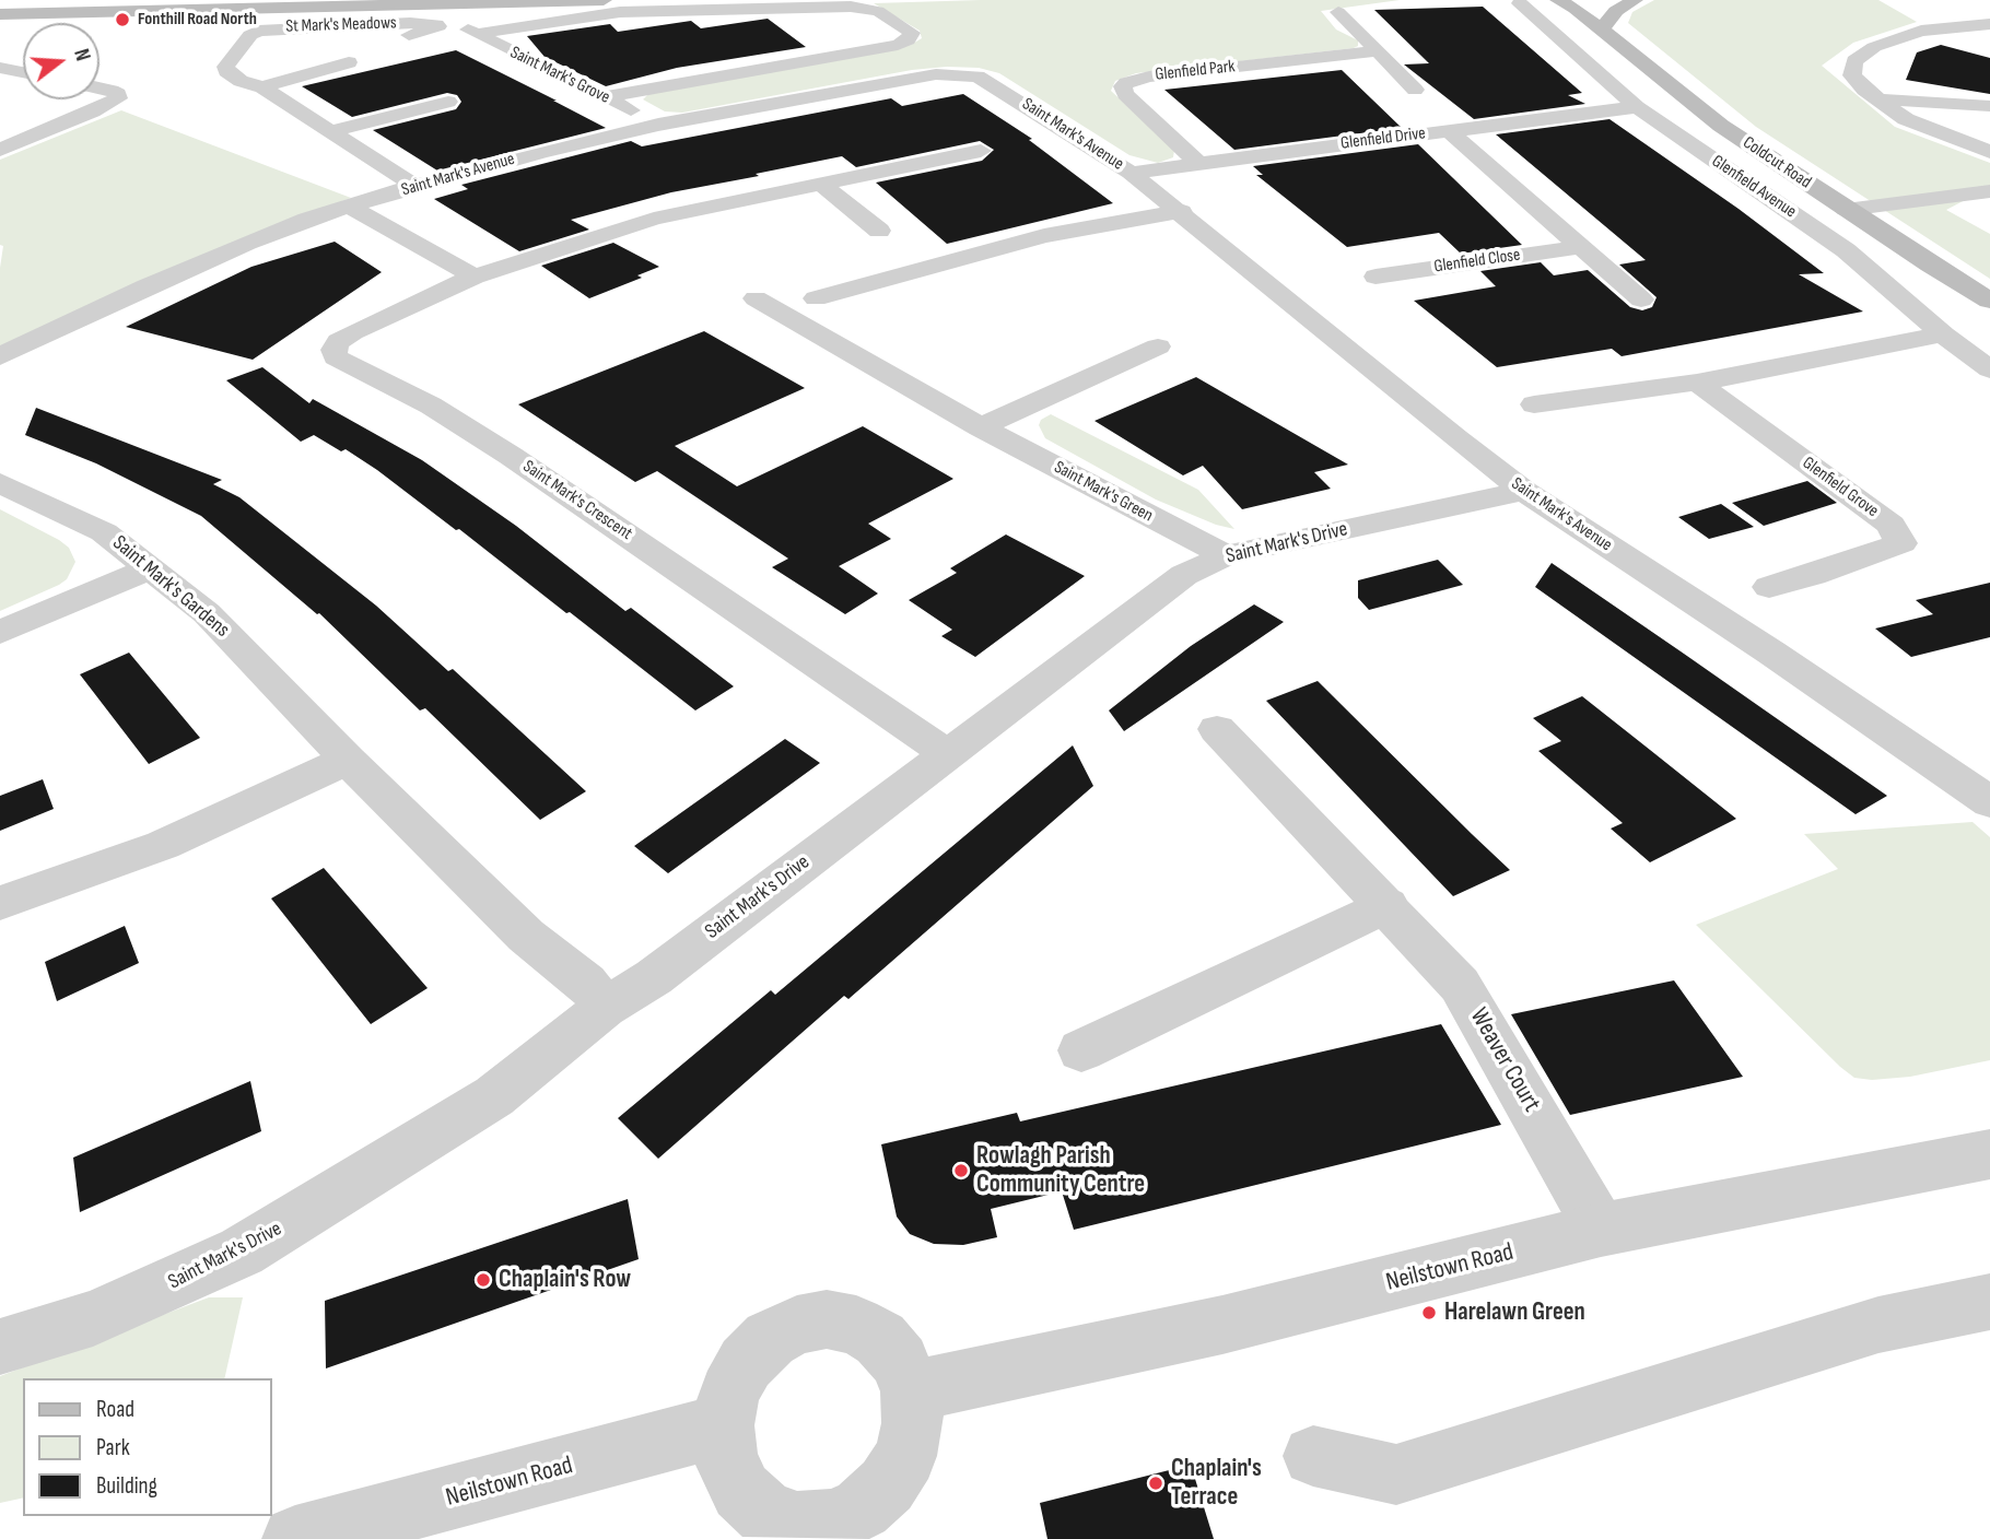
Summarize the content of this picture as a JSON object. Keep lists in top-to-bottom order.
{
  "streets": {
    "main road": ["Coldcut Road"],
    "street": [
      "St Mark's Meadows",
      "Glenfield Park",
      "Saint Mark's Grove",
      "Saint Mark's Avenue",
      "Glenfield Drive",
      "Glenfield Avenue",
      "Glenfield Close",
      "Glenfield Grove",
      "Saint Mark's Green",
      "Saint Mark's Crescent",
      "Saint Mark's Drive",
      "Saint Mark's Gardens",
      "Weaver Court",
      "Neilstown Road"
    ]
  },
  "crossings": [
    ["St Mark's Meadows", "Saint Mark's Avenue"],
    ["Glenfield Park", "Glenfield Drive"],
    ["Saint Mark's Grove", "Saint Mark's Avenue"],
    ["Saint Mark's Avenue", "Glenfield Drive"],
    ["Saint Mark's Avenue", "Saint Mark's Drive"],
    ["Glenfield Drive", "Glenfield Avenue"],
    ["Saint Mark's Green", "Saint Mark's Drive"],
    ["Saint Mark's Crescent", "Saint Mark's Drive"],
    ["Saint Mark's Drive", "Saint Mark's Gardens"],
    ["Weaver Court", "Neilstown Road"]
  ],
  "places": [
    "Fonthill Road North",
    "Rowlagh Parish Community Centre",
    "Chaplain's Row",
    "Harelawn Green",
    "Chaplain's Terrace"
  ],
  "legend": ["Road", "Park", "Building"],
  "north": "right"
}
